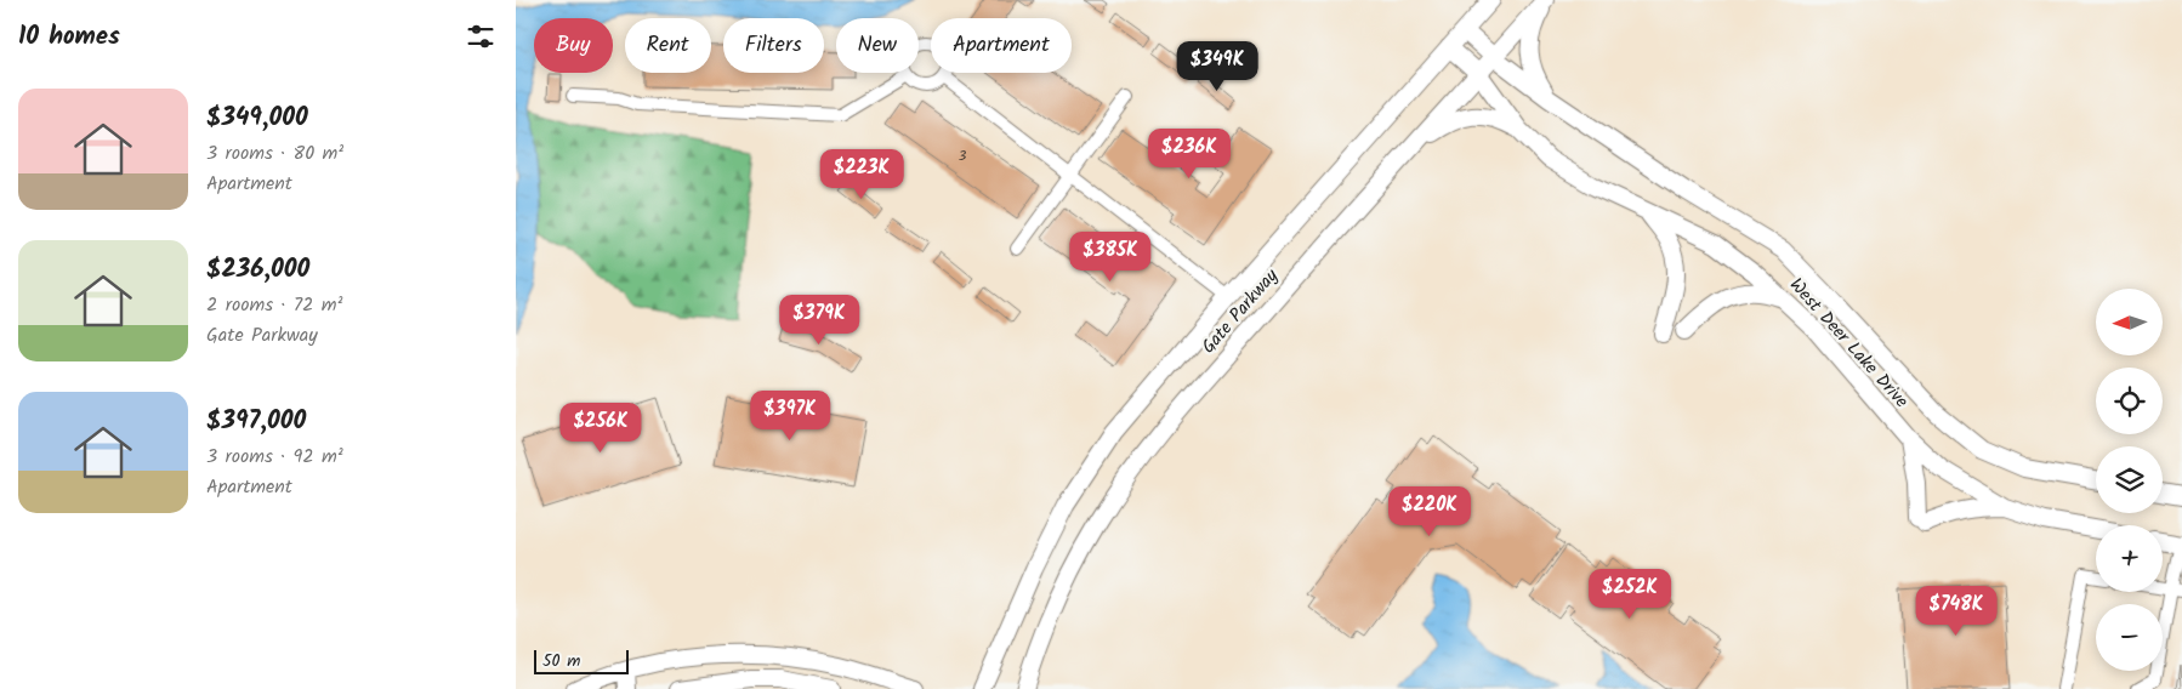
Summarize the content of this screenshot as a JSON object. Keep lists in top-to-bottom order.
{
  "streets": {
    "street": ["Gate Parkway", "West Deer Lake Drive"]
  },
  "crossings": [
    ["Gate Parkway", "West Deer Lake Drive"]
  ],
  "house_numbers": ["3"],
  "scale_bar": "50 m",
  "north": "left",
  "page": {
    "heading": "10 homes",
    "chip": [
      "Buy",
      "Rent",
      "Filters",
      "New",
      "Apartment"
    ],
    "price": [
      "$349K",
      "$236K",
      "$223K",
      "$385K",
      "$379K",
      "$397K",
      "$256K",
      "$220K",
      "$252K",
      "$748K"
    ],
    "list": [
      {
        "name": "$349,000",
        "note": "3 rooms · 80 m² · Apartment"
      },
      {
        "name": "$236,000",
        "note": "2 rooms · 72 m² · Gate Parkway"
      },
      {
        "name": "$397,000",
        "note": "3 rooms · 92 m² · Apartment"
      }
    ],
    "map_buttons": ["+", "−"],
    "scale": "50 m"
  }
}
